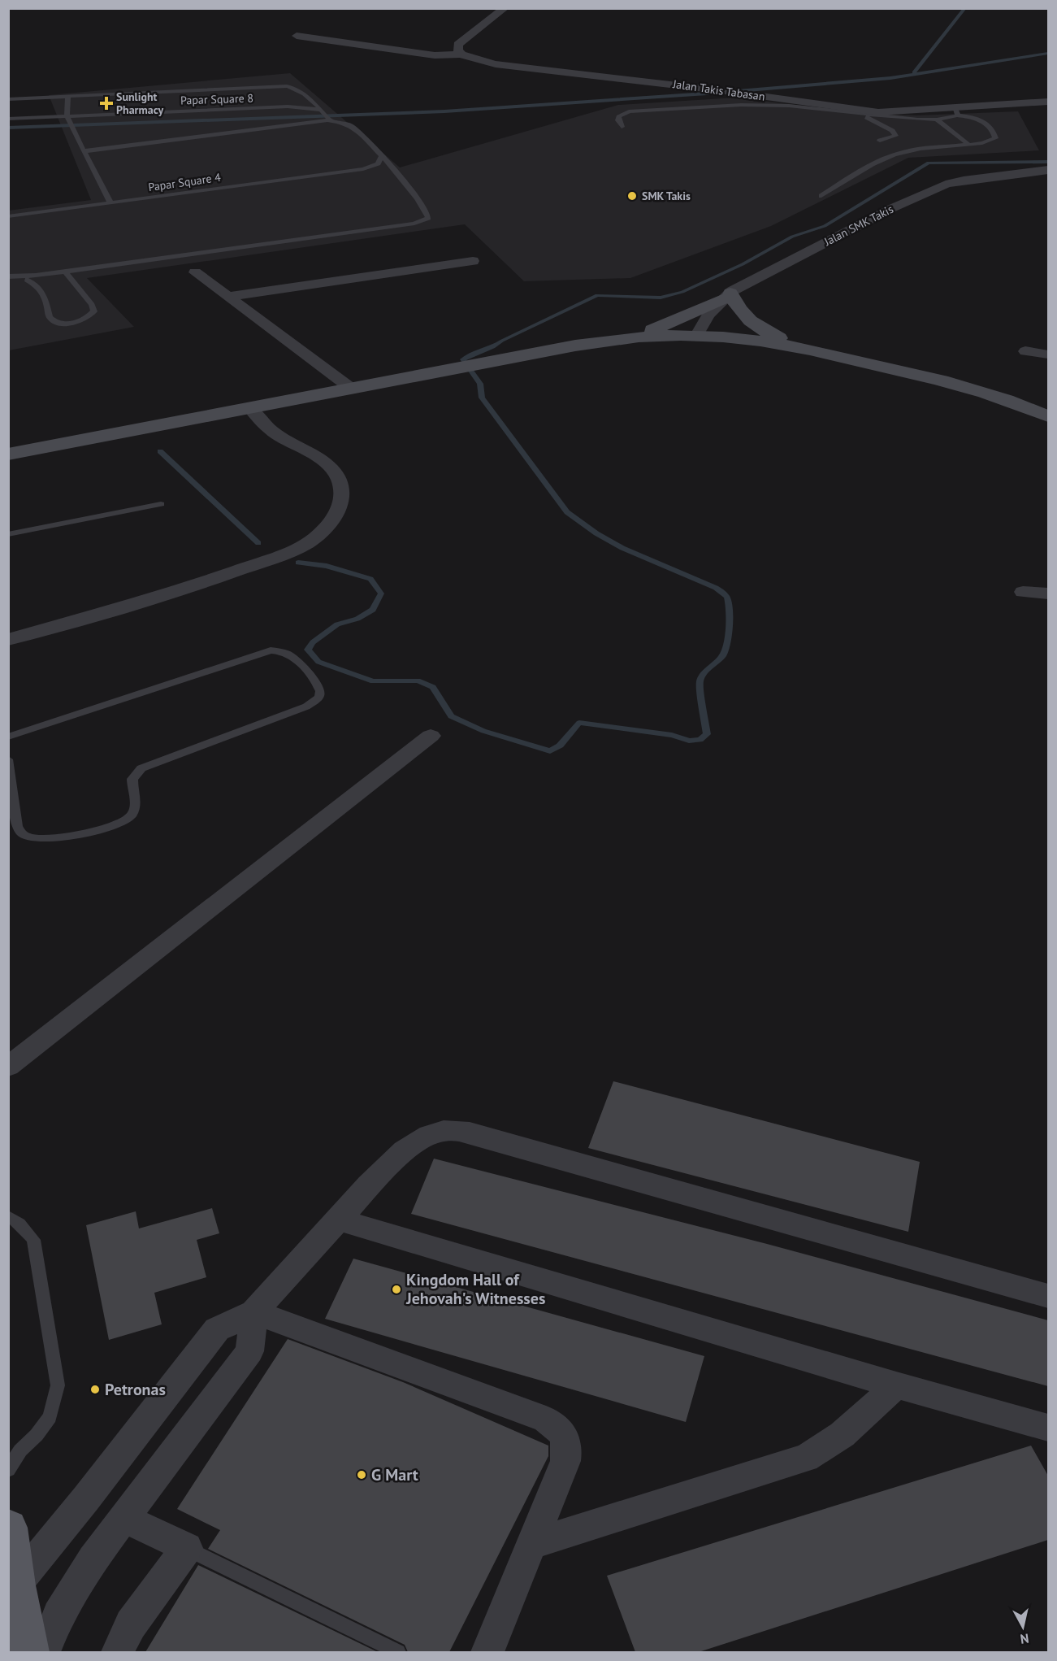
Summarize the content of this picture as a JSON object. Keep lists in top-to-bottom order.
{
  "streets": {
    "street": ["Jalan Takis Tabasan", "Jalan SMK Takis"],
    "lane": ["Papar Square 8", "Papar Square 4"]
  },
  "places": {
    "health": ["Sunlight Pharmacy"],
    "other": [
      "SMK Takis",
      "Kingdom Hall of Jehovah's Witnesses",
      "Petronas",
      "G Mart"
    ]
  },
  "north": "bottom"
}
